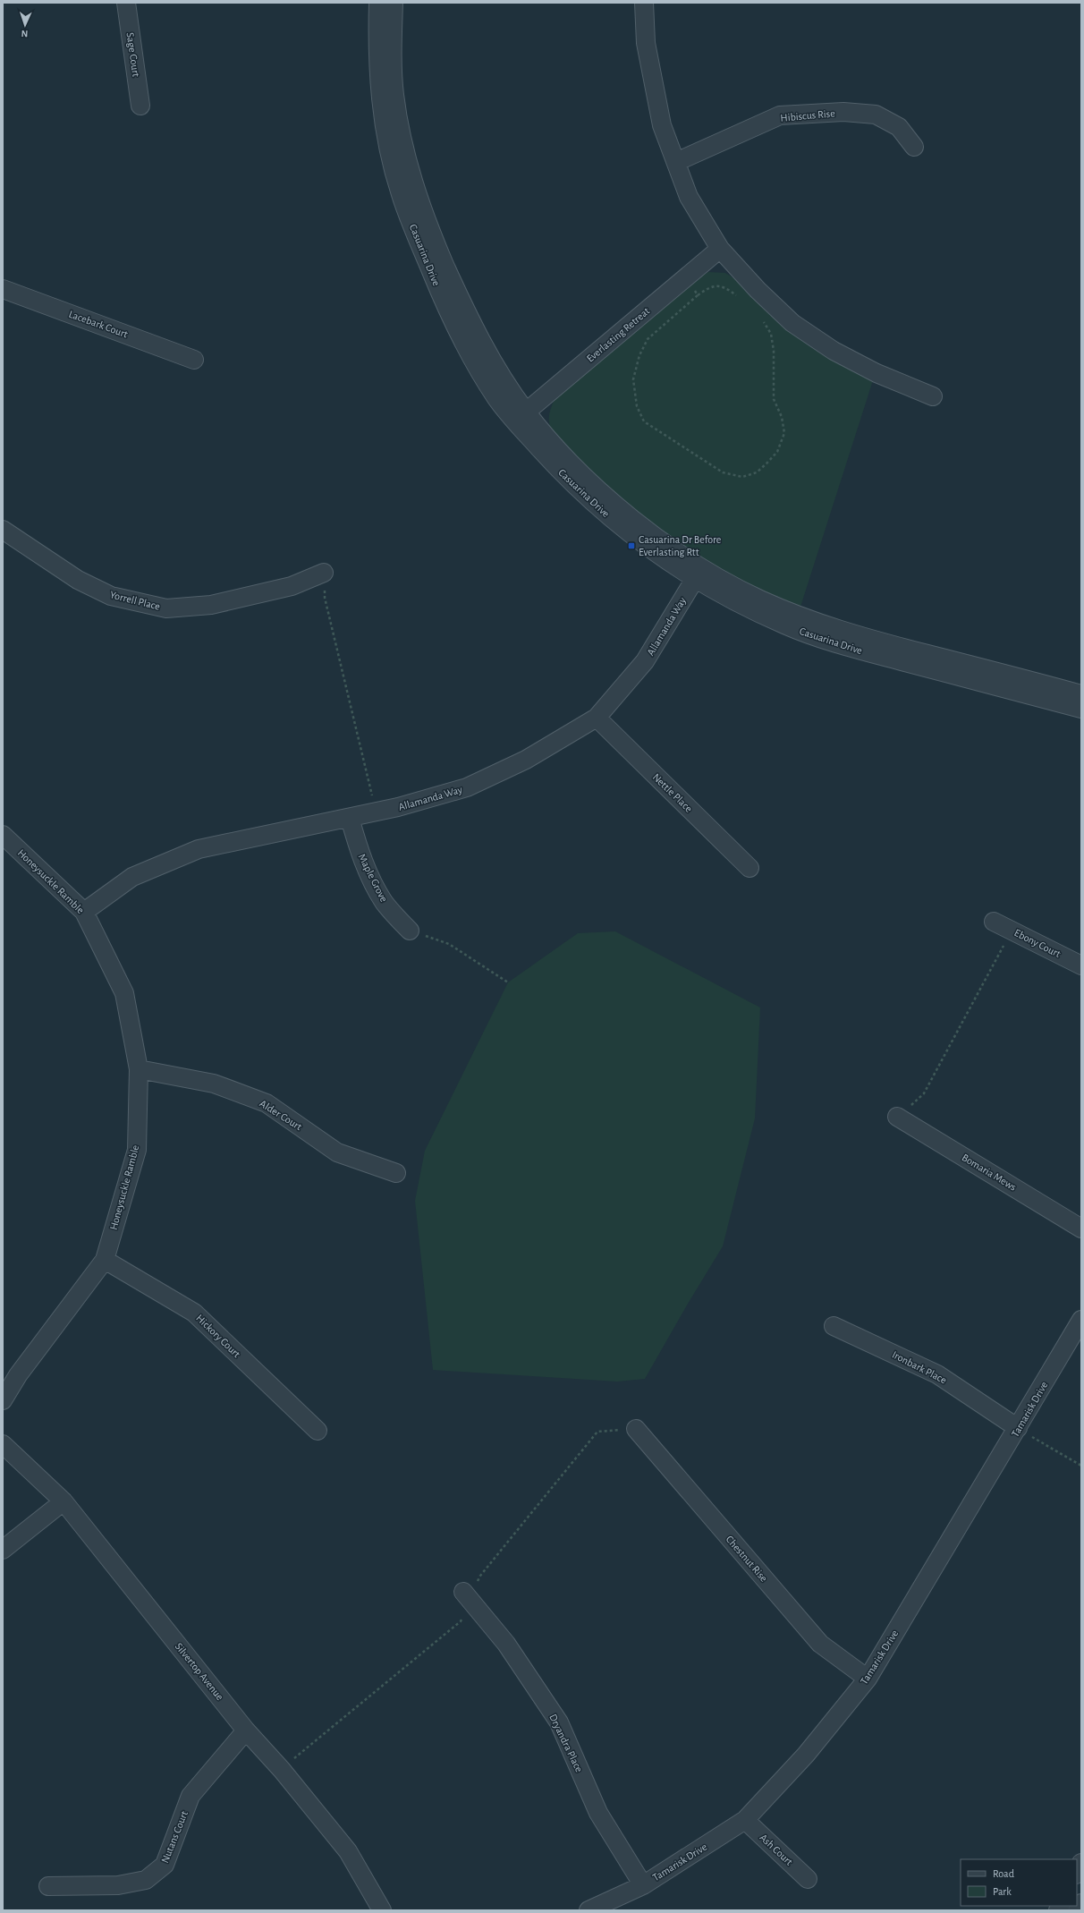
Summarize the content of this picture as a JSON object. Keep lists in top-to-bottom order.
{
  "streets": {
    "street": [
      "Sage Court",
      "Hibiscus Rise",
      "Casuarina Drive",
      "Lacebark Court",
      "Everlasting Retreat",
      "Yorrell Place",
      "Allamanda Way",
      "Nettle Place",
      "Maple Grove",
      "Honeysuckle Ramble",
      "Ebony Court",
      "Alder Court",
      "Bomaria Mews",
      "Hickory Court",
      "Ironbark Place",
      "Tamarisk Drive",
      "Chestnut Rise",
      "Silvertop Avenue",
      "Dryandra Place",
      "Nutans Court",
      "Ash Court"
    ]
  },
  "crossings": [
    ["Casuarina Drive", "Everlasting Retreat"],
    ["Casuarina Drive", "Allamanda Way"],
    ["Allamanda Way", "Nettle Place"],
    ["Allamanda Way", "Maple Grove"],
    ["Allamanda Way", "Honeysuckle Ramble"],
    ["Honeysuckle Ramble", "Alder Court"],
    ["Honeysuckle Ramble", "Hickory Court"],
    ["Ironbark Place", "Tamarisk Drive"],
    ["Tamarisk Drive", "Chestnut Rise"],
    ["Tamarisk Drive", "Dryandra Place"],
    ["Tamarisk Drive", "Ash Court"],
    ["Silvertop Avenue", "Nutans Court"]
  ],
  "places": {
    "transit": ["Casuarina Dr Before Everlasting Rtt"]
  },
  "legend": ["Road", "Park"],
  "north": "bottom"
}
